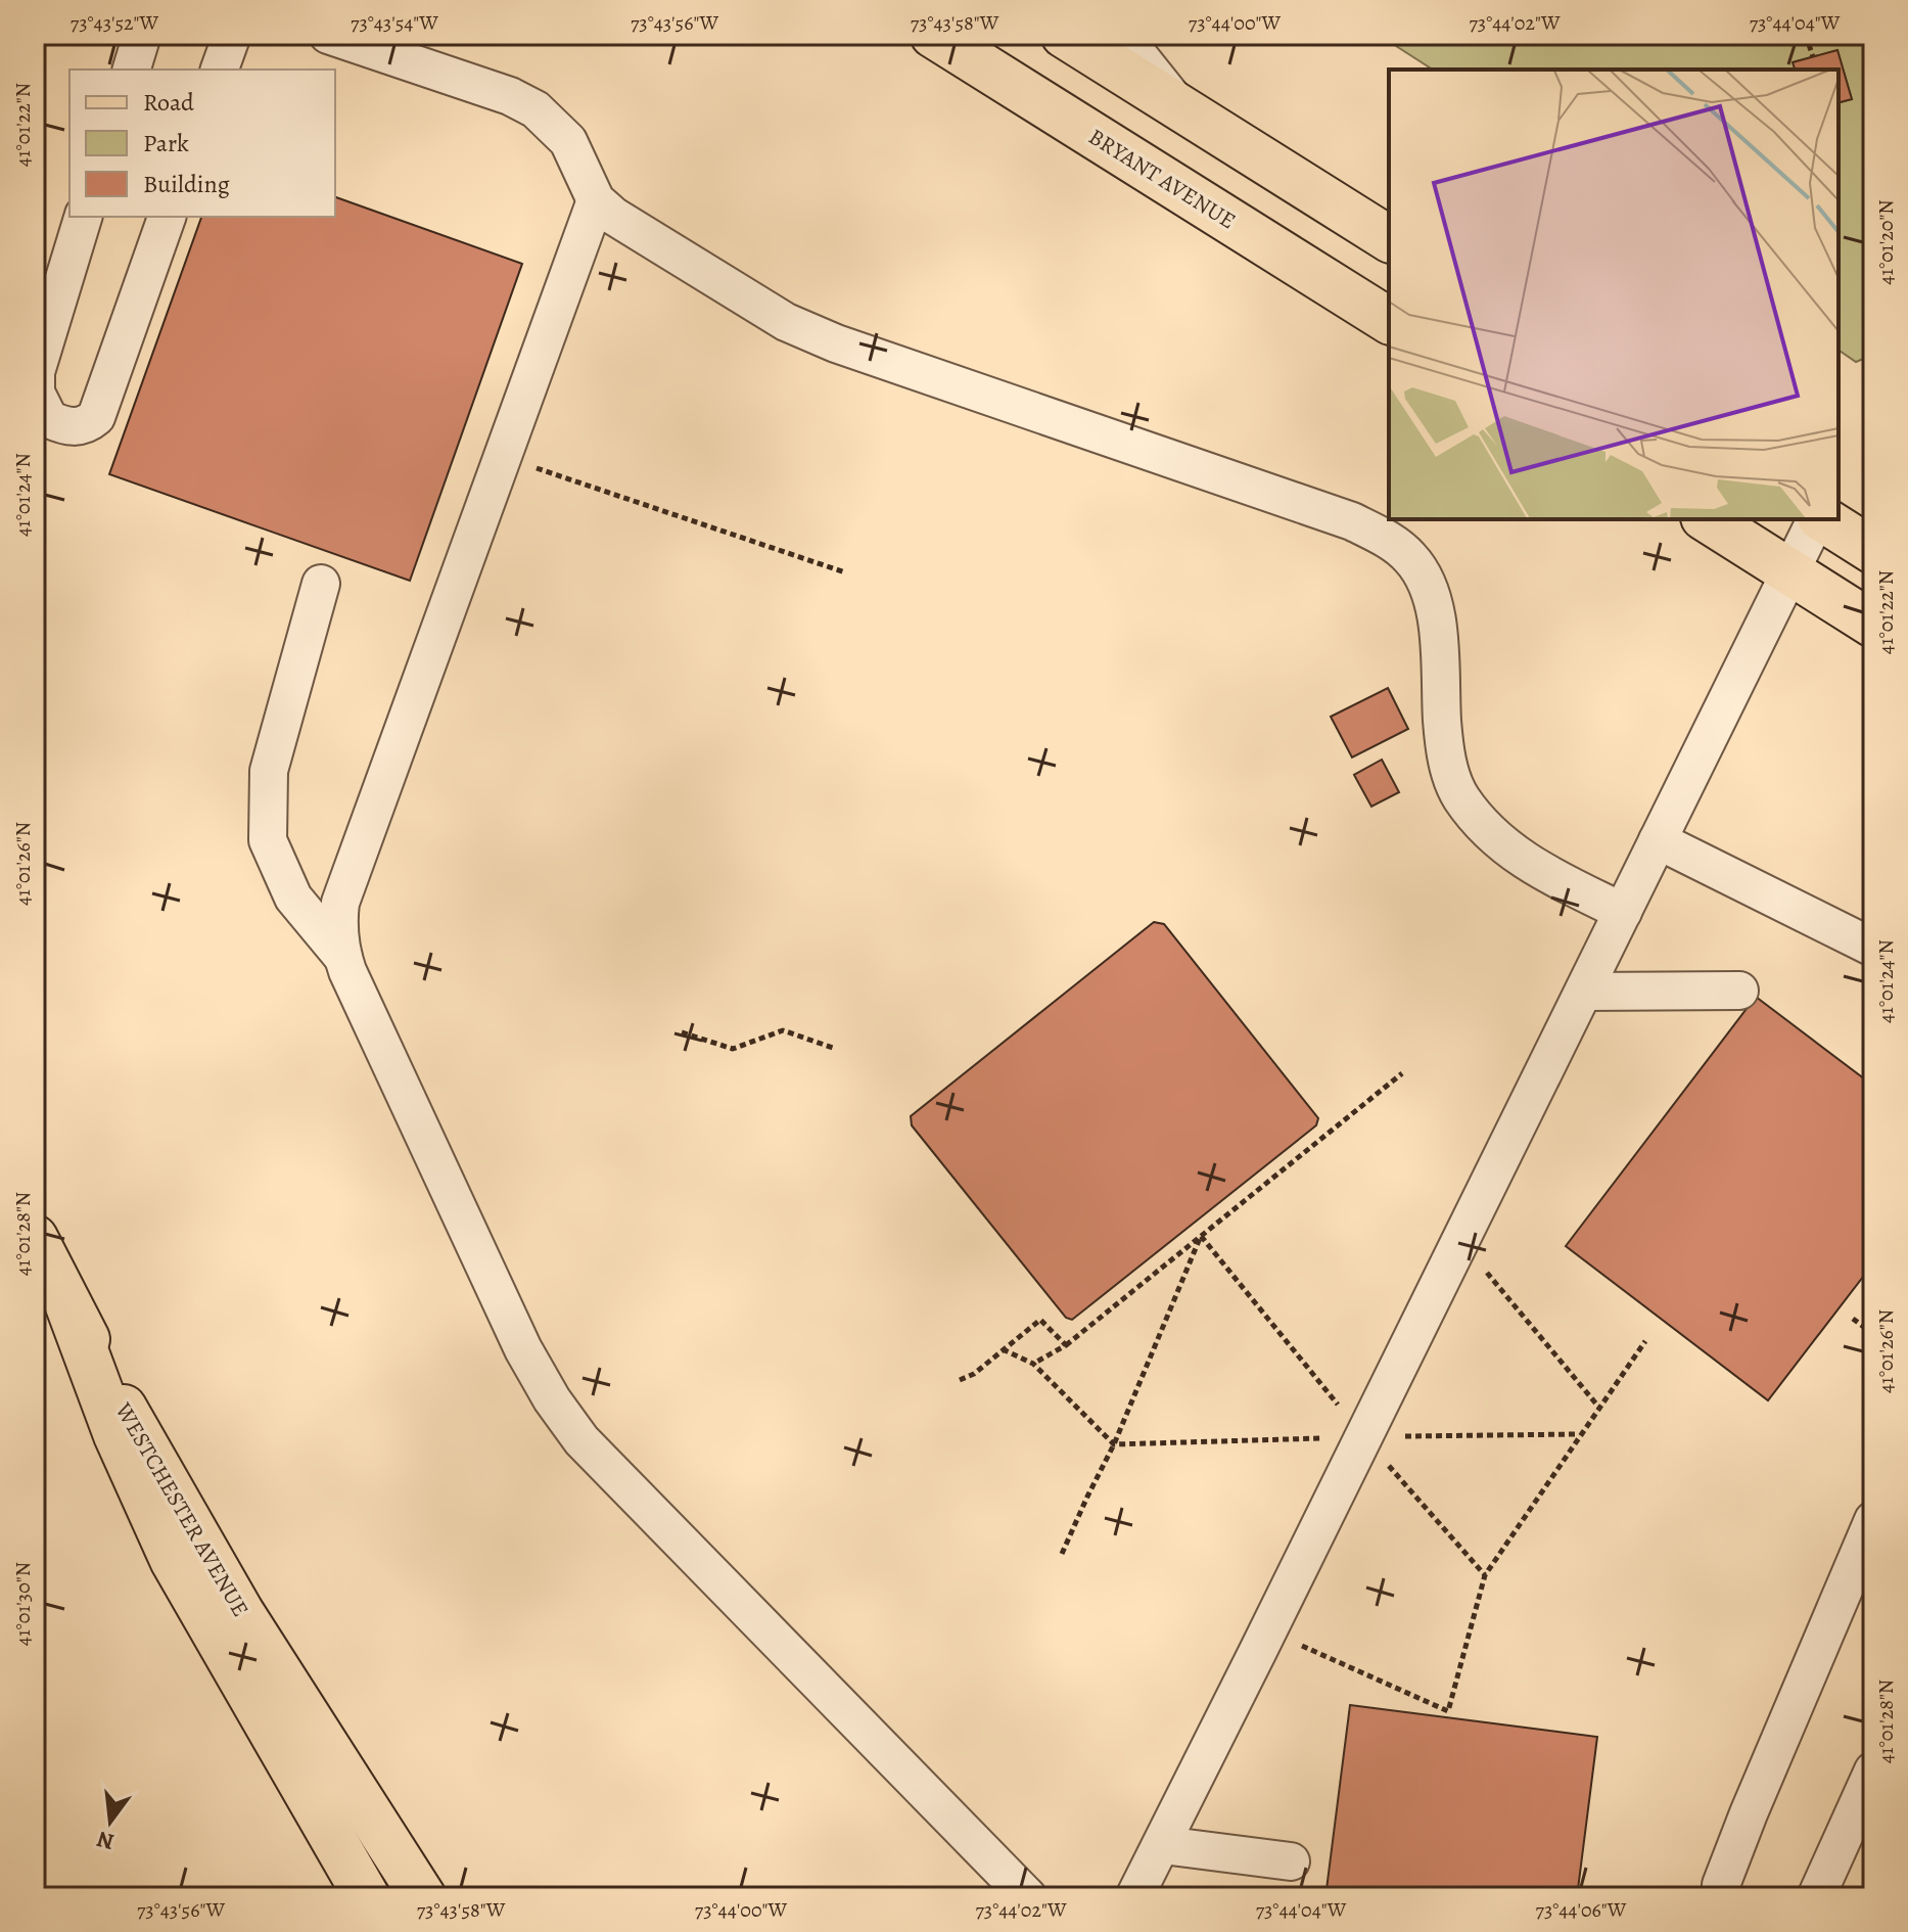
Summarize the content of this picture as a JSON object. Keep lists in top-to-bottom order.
{
  "streets": {
    "main road": ["BRYANT AVENUE", "WESTCHESTER AVENUE"]
  },
  "legend": ["Road", "Park", "Building"],
  "north": "bottom",
  "coordinates": [
    "73°43'52\"W",
    "73°43'54\"W",
    "73°43'56\"W",
    "73°43'58\"W",
    "73°44'00\"W",
    "73°44'02\"W",
    "73°44'04\"W",
    "41°01'22\"N",
    "41°01'20\"N",
    "41°01'24\"N",
    "41°01'26\"N",
    "41°01'28\"N",
    "41°01'30\"N",
    "73°44'06\"W"
  ]
}
